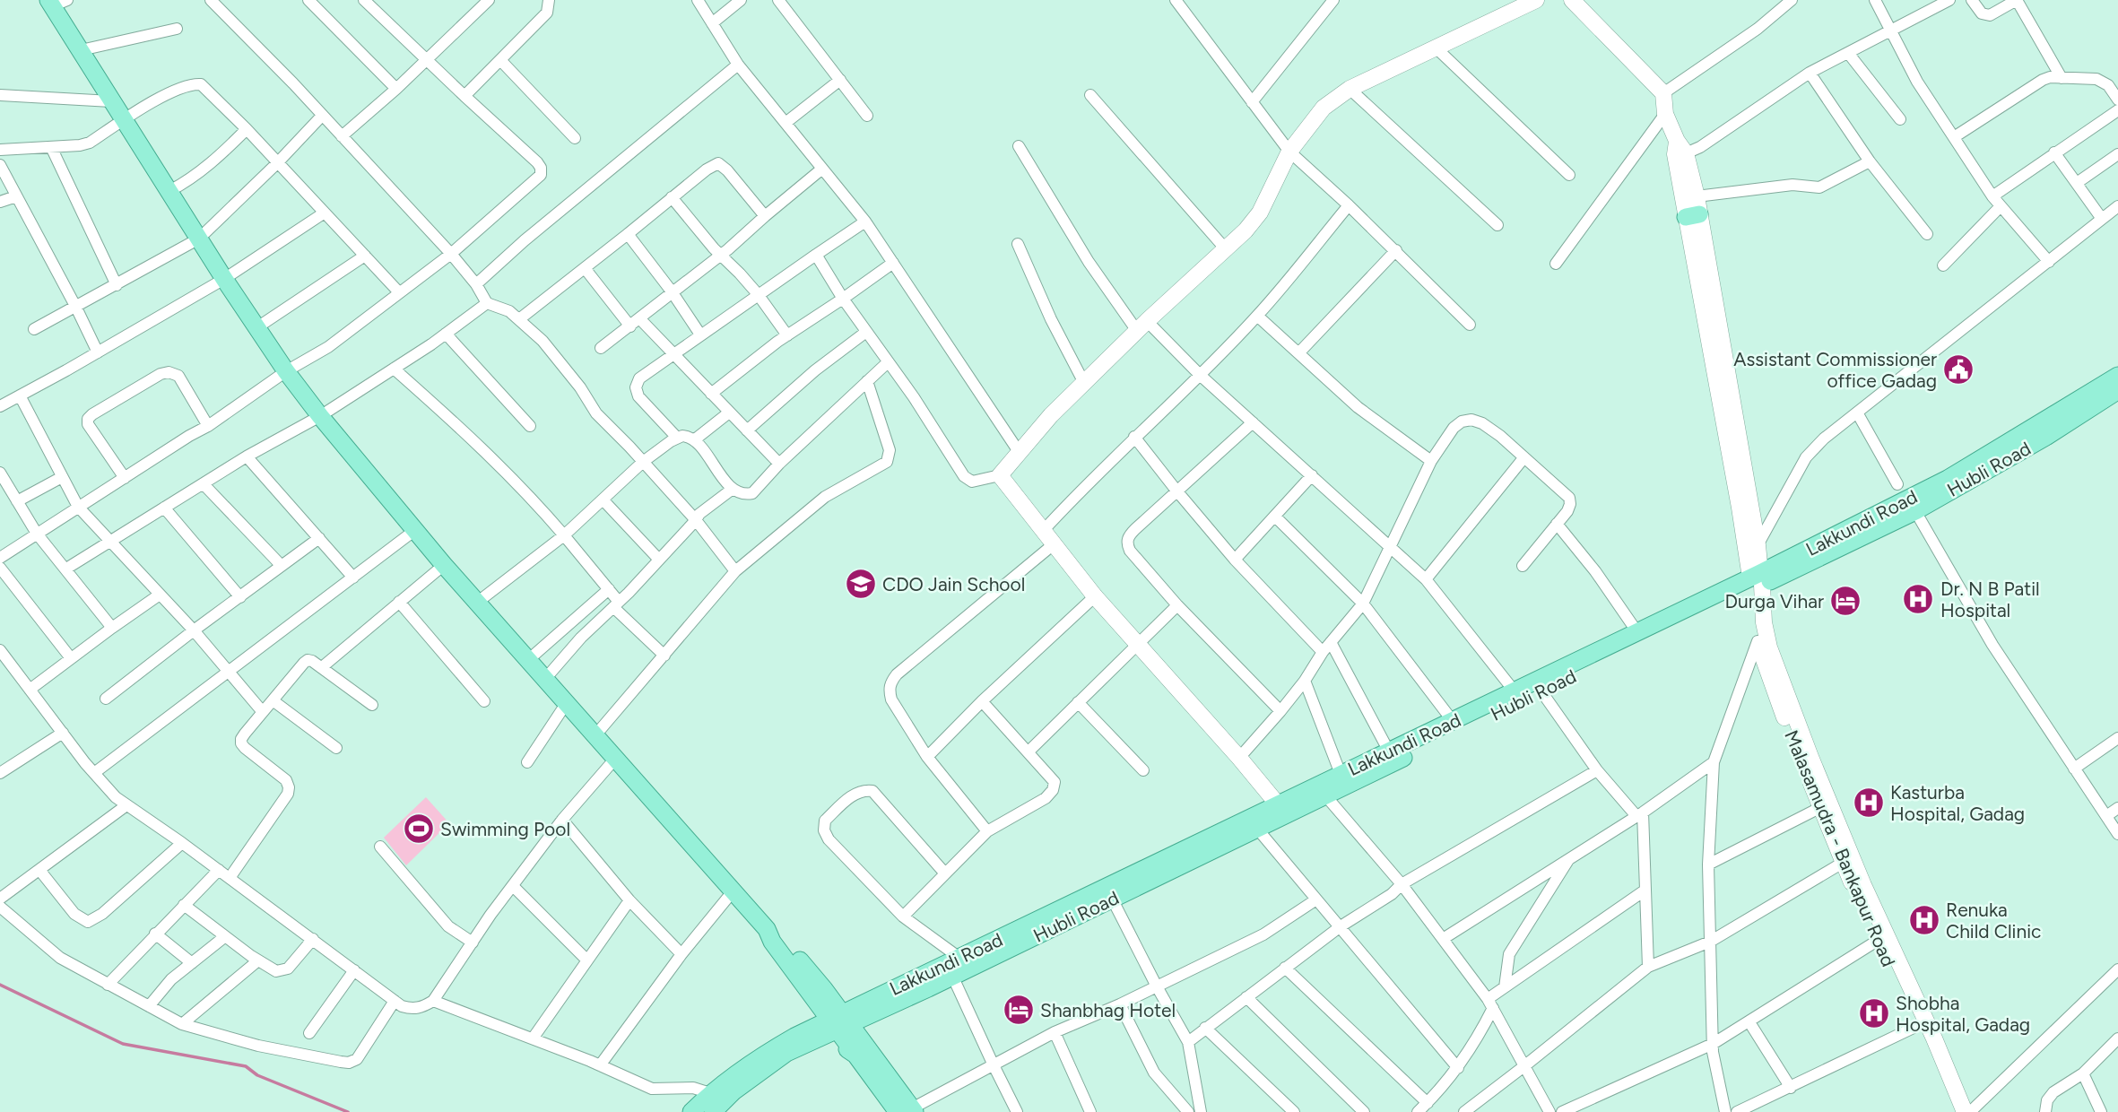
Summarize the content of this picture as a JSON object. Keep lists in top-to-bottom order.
{
  "streets": {
    "main road": ["Hubli Road", "Lakkundi Road", "Malasamudra - Bankapur Road"]
  },
  "crossings": [
    ["Hubli Road", "Lakkundi Road"],
    ["Hubli Road", "Malasamudra - Bankapur Road"],
    ["Lakkundi Road", "Malasamudra - Bankapur Road"]
  ],
  "places": {
    "public building": ["Assistant Commissioner office Gadag"],
    "school or university": ["CDO Jain School"],
    "hospital": [
      "Dr. N B Patil Hospital",
      "Kasturba Hospital, Gadag",
      "Renuka Child Clinic",
      "Shobha Hospital, Gadag"
    ],
    "hotel": ["Durga Vihar", "Shanbhag Hotel"],
    "sports": ["Swimming Pool"]
  }
}
